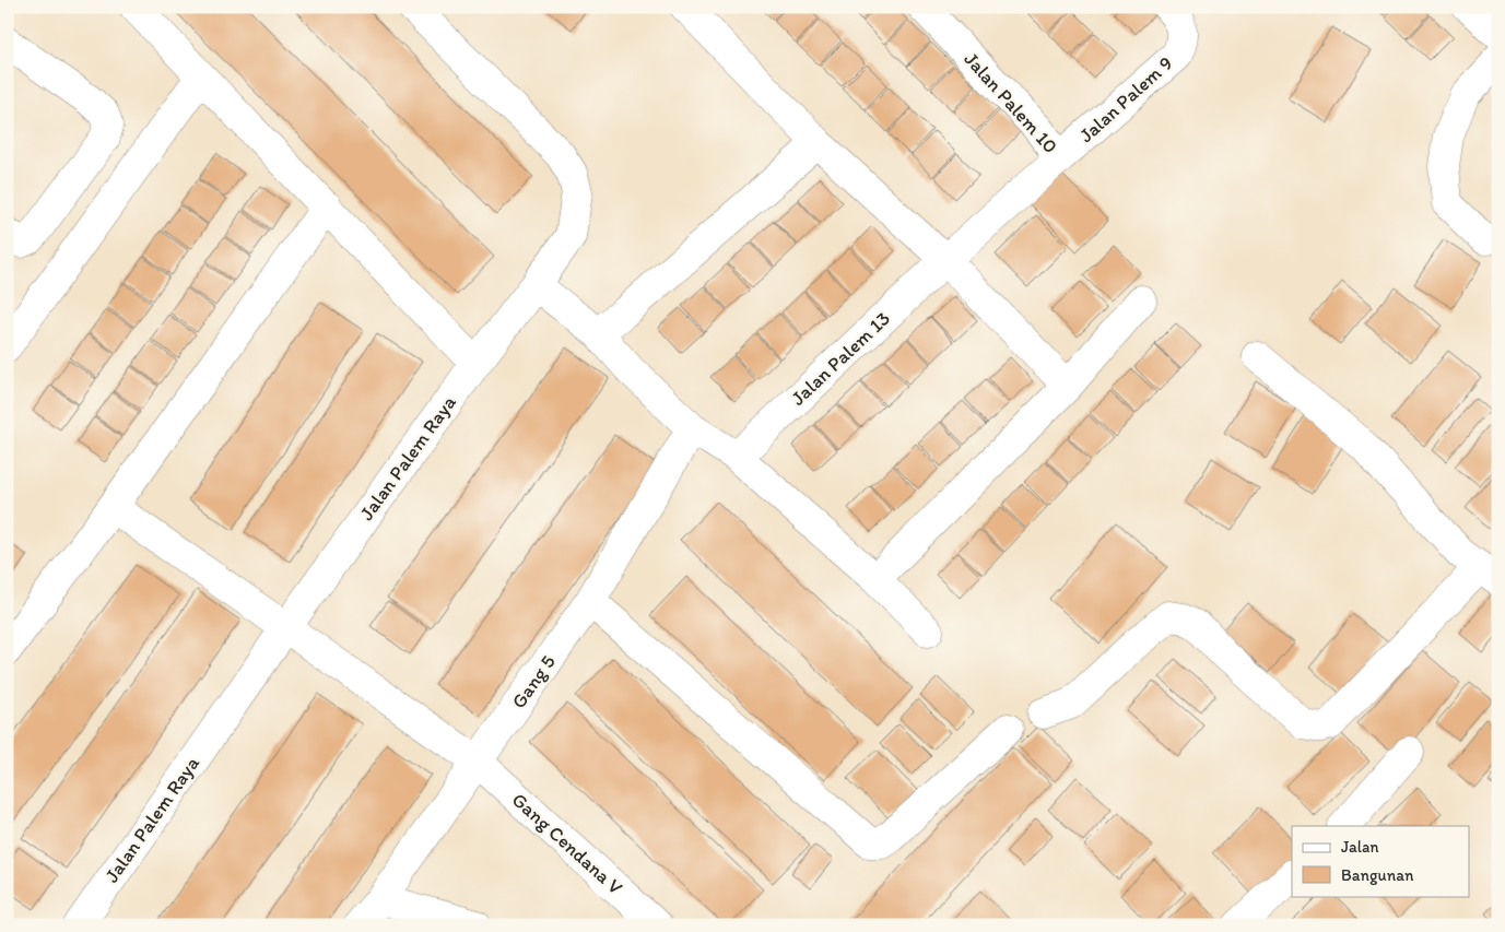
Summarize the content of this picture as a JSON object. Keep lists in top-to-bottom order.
{
  "streets": {
    "street": [
      "Jalan Palem 9",
      "Jalan Palem 10",
      "Jalan Palem 13",
      "Jalan Palem Raya",
      "Gang 5",
      "Gang Cendana V"
    ]
  },
  "crossings": [
    ["Jalan Palem 9", "Jalan Palem 10"],
    ["Jalan Palem 10", "Jalan Palem 13"],
    ["Jalan Palem Raya", "Gang Cendana V"],
    ["Gang 5", "Gang Cendana V"]
  ],
  "legend": ["Jalan", "Bangunan"]
}
